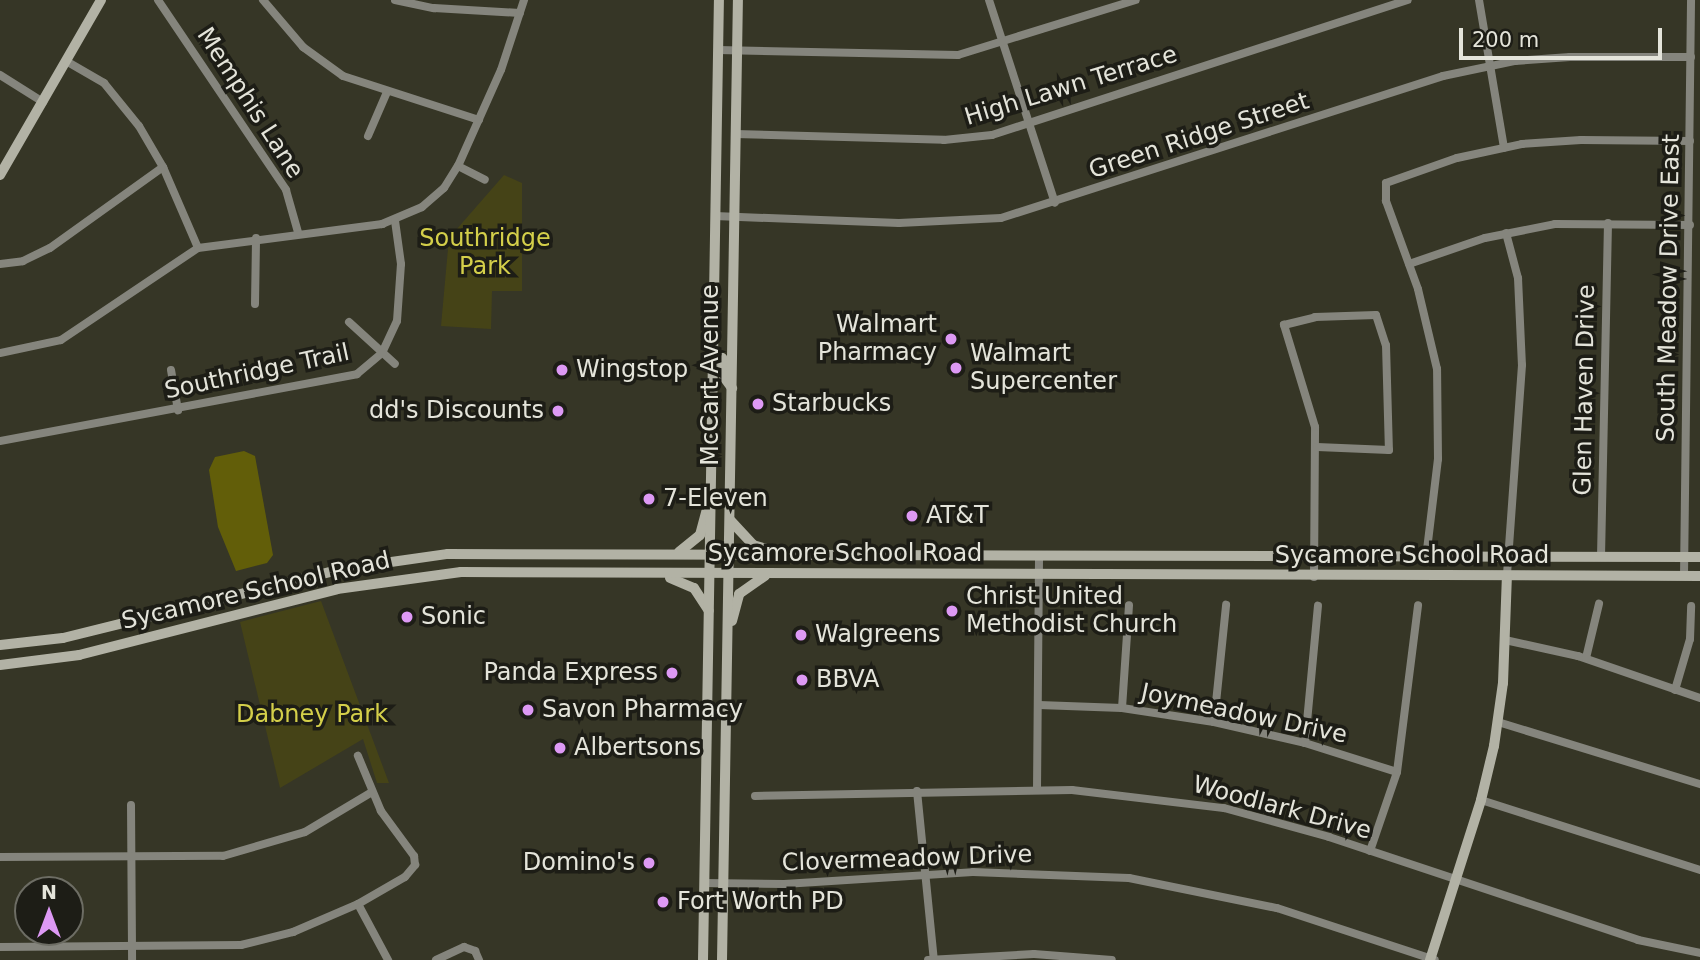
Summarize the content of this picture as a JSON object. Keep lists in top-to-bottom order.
{
  "streets": {
    "main road": ["McCart Avenue", "Sycamore School Road"],
    "street": [
      "High Lawn Terrace",
      "Memphis Lane",
      "Green Ridge Street",
      "South Meadow Drive East",
      "Southridge Trail",
      "Glen Haven Drive",
      "Joymeadow Drive",
      "Woodlark Drive",
      "Clovermeadow Drive"
    ]
  },
  "crossings": [
    ["High Lawn Terrace", "McCart Avenue"],
    ["Green Ridge Street", "South Meadow Drive East"],
    ["Green Ridge Street", "McCart Avenue"],
    ["South Meadow Drive East", "Sycamore School Road"],
    ["McCart Avenue", "Sycamore School Road"],
    ["McCart Avenue", "Clovermeadow Drive"],
    ["Glen Haven Drive", "Sycamore School Road"]
  ],
  "parks": ["Southridge Park", "Dabney Park"],
  "places": [
    "Walmart Pharmacy",
    "Walmart Supercenter",
    "Wingstop",
    "Starbucks",
    "dd's Discounts",
    "7-Eleven",
    "AT&T",
    "Christ United Methodist Church",
    "Sonic",
    "Walgreens",
    "Panda Express",
    "BBVA",
    "Savon Pharmacy",
    "Albertsons",
    "Domino's",
    "Fort Worth PD"
  ],
  "scale_bar": "200 m",
  "north": "top"
}
